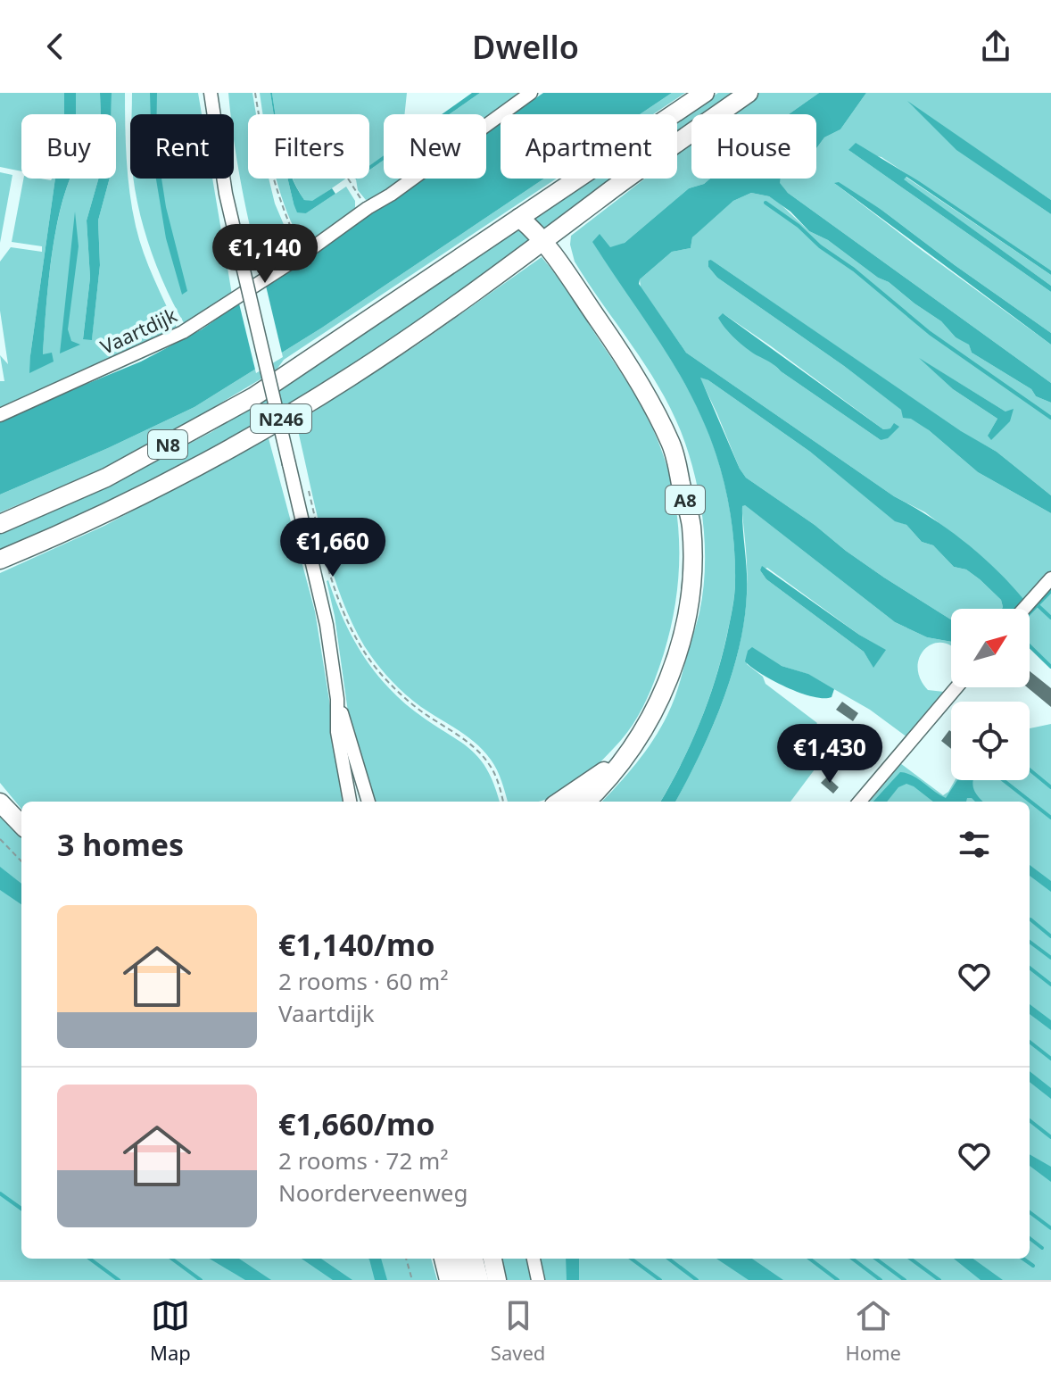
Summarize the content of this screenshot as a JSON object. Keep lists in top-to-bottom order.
{
  "streets": {
    "highway": ["N246", "N8", "A8"],
    "street": ["Vaartdijk"]
  },
  "crossings": [
    ["N246", "A8"],
    ["N8", "A8"]
  ],
  "north": "top right",
  "page": {
    "header": "Dwello",
    "chip": [
      "Buy",
      "Rent",
      "Filters",
      "New",
      "Apartment",
      "House"
    ],
    "price": ["€1,140", "€1,660", "€1,430"],
    "heading": "3 homes",
    "list": [
      {
        "name": "€1,140/mo",
        "note": "2 rooms · 60 m² · Vaartdijk"
      },
      {
        "name": "€1,660/mo",
        "note": "2 rooms · 72 m² · Noorderveenweg"
      }
    ],
    "tabs": ["Map", "Saved", "Home"]
  }
}
